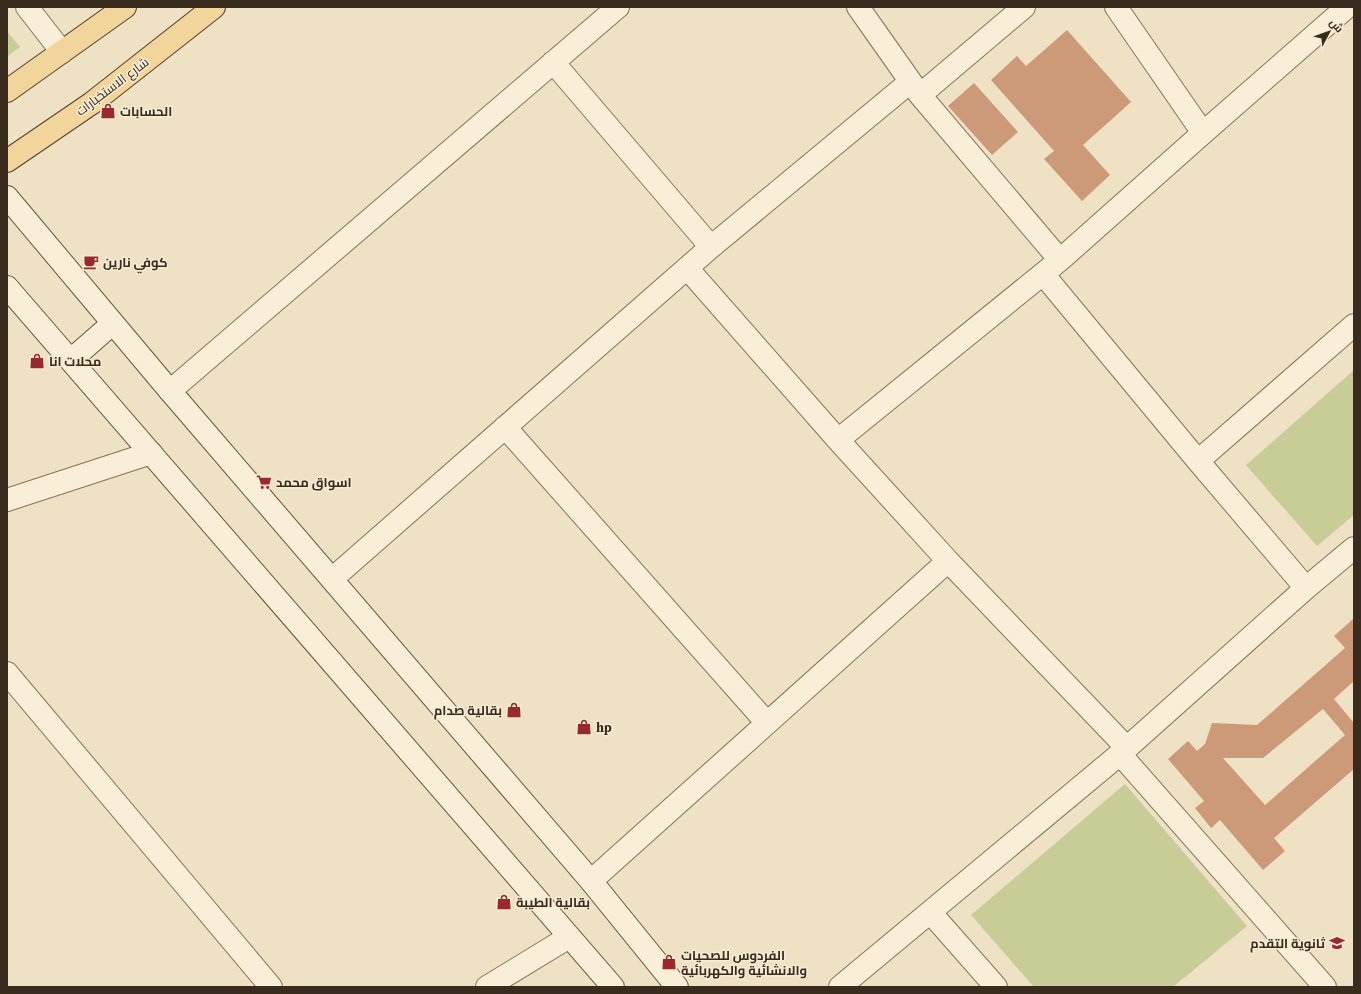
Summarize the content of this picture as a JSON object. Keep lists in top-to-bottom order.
{
  "streets": {
    "main road": ["شارع الاستخبارات"]
  },
  "places": {
    "shop": [
      "الحسابات",
      "محلات انا",
      "بقالية صدام",
      "hp",
      "بقالية الطيبة",
      "الفردوس للصحيات والانشائية والكهربائية"
    ],
    "cafe": ["كوفي نارين"],
    "supermarket": ["اسواق محمد"],
    "school or university": ["ثانوية التقدم"]
  },
  "north": "top right"
}
